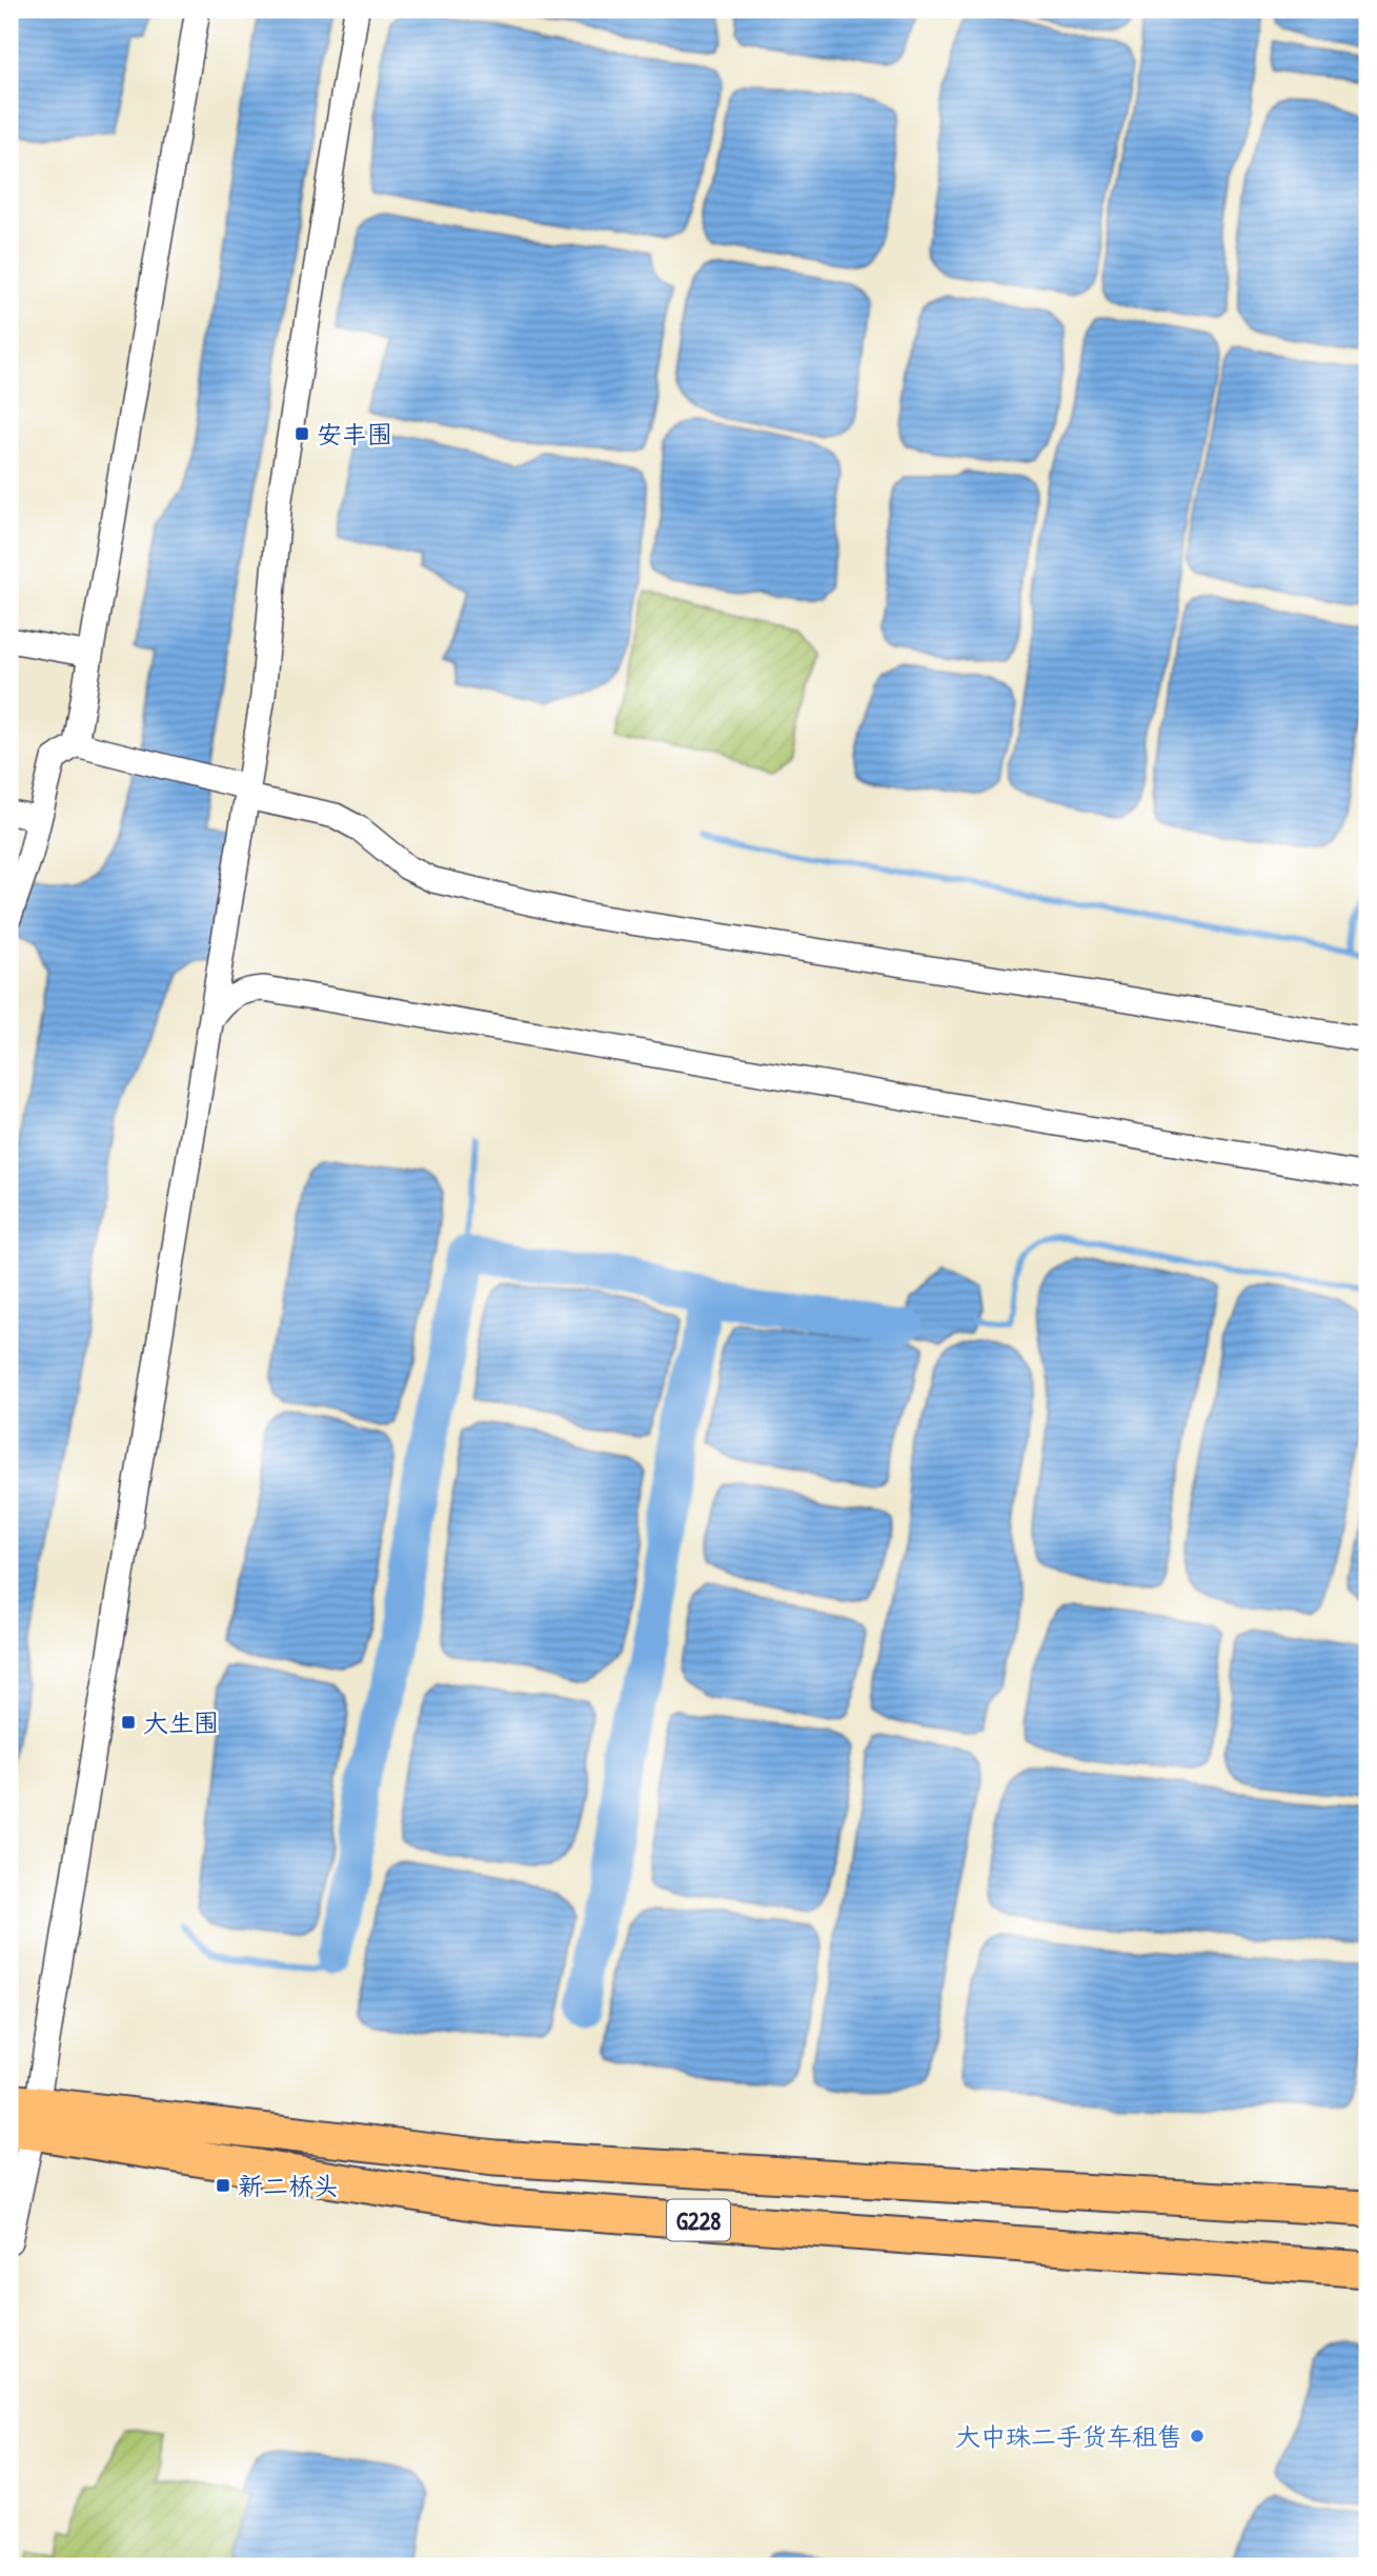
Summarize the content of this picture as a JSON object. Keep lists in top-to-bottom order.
{
  "streets": {
    "highway": ["G228"]
  },
  "places": {
    "transit": ["安丰围", "大生围", "新二桥头"],
    "other": ["大中珠二手货车租售"]
  }
}
